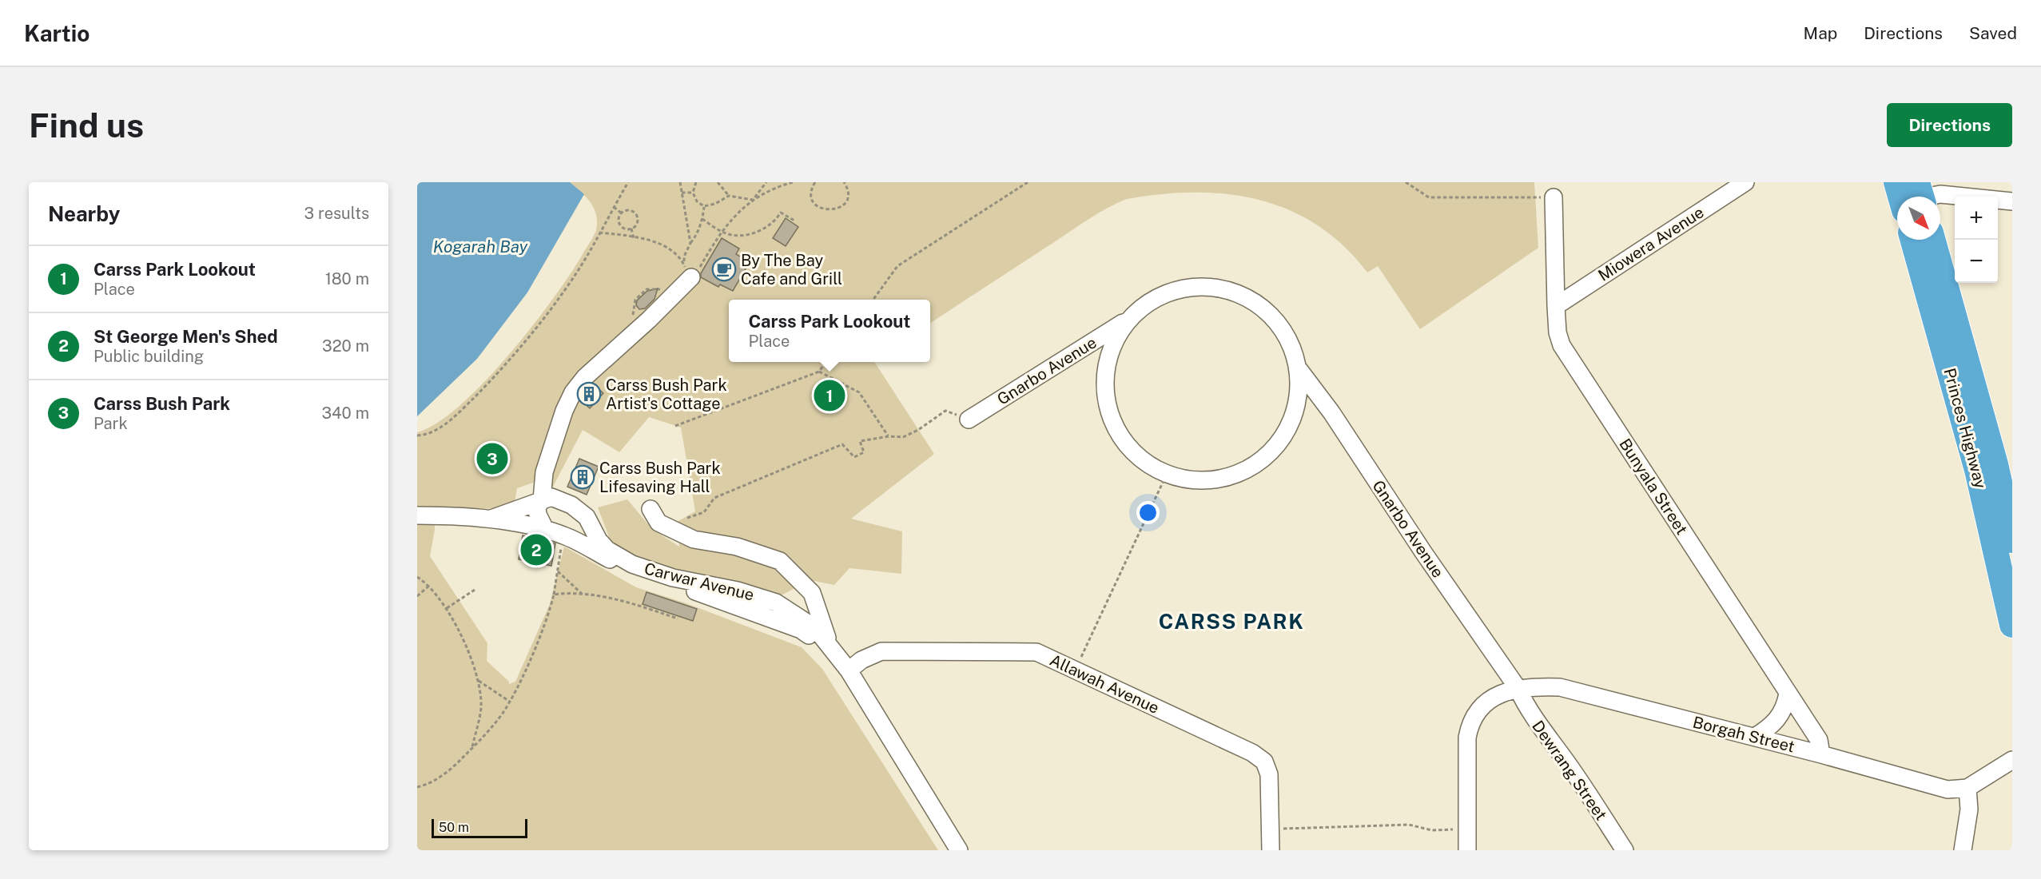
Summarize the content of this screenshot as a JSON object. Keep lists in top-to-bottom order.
{
  "streets": {
    "highway": ["Princes Highway"],
    "street": [
      "Miowera Avenue",
      "Gnarbo Avenue",
      "Bunyala Street",
      "Carwar Avenue",
      "Allawah Avenue",
      "Borgah Street",
      "Dewrang Street"
    ]
  },
  "crossings": [
    ["Miowera Avenue", "Bunyala Street"],
    ["Gnarbo Avenue", "Borgah Street"],
    ["Gnarbo Avenue", "Dewrang Street"],
    ["Bunyala Street", "Borgah Street"],
    ["Carwar Avenue", "Allawah Avenue"],
    ["Borgah Street", "Dewrang Street"]
  ],
  "districts": ["CARSS PARK"],
  "water": ["Kogarah Bay"],
  "places": {
    "cafe": ["By The Bay Cafe and Grill"],
    "building": ["Carss Bush Park Artist's Cottage", "Carss Bush Park Lifesaving Hall"]
  },
  "scale_bar": "50 m",
  "north": "bottom right",
  "page": {
    "header": "Kartio",
    "nav": ["Map", "Directions", "Saved"],
    "buttons": "Directions",
    "title": "Find us",
    "heading": ["Nearby", "3 results"],
    "map_buttons": ["+", "−"],
    "list": [
      {
        "mark": "1",
        "name": "Carss Park Lookout",
        "note": "Place",
        "value": "180 m"
      },
      {
        "mark": "2",
        "name": "St George Men's Shed",
        "note": "Public building",
        "value": "320 m"
      },
      {
        "mark": "3",
        "name": "Carss Bush Park",
        "note": "Park",
        "value": "340 m"
      }
    ],
    "popup": ["Carss Park Lookout", "Place"],
    "pins": ["1", "3", "2"],
    "scale": "50 m"
  }
}
